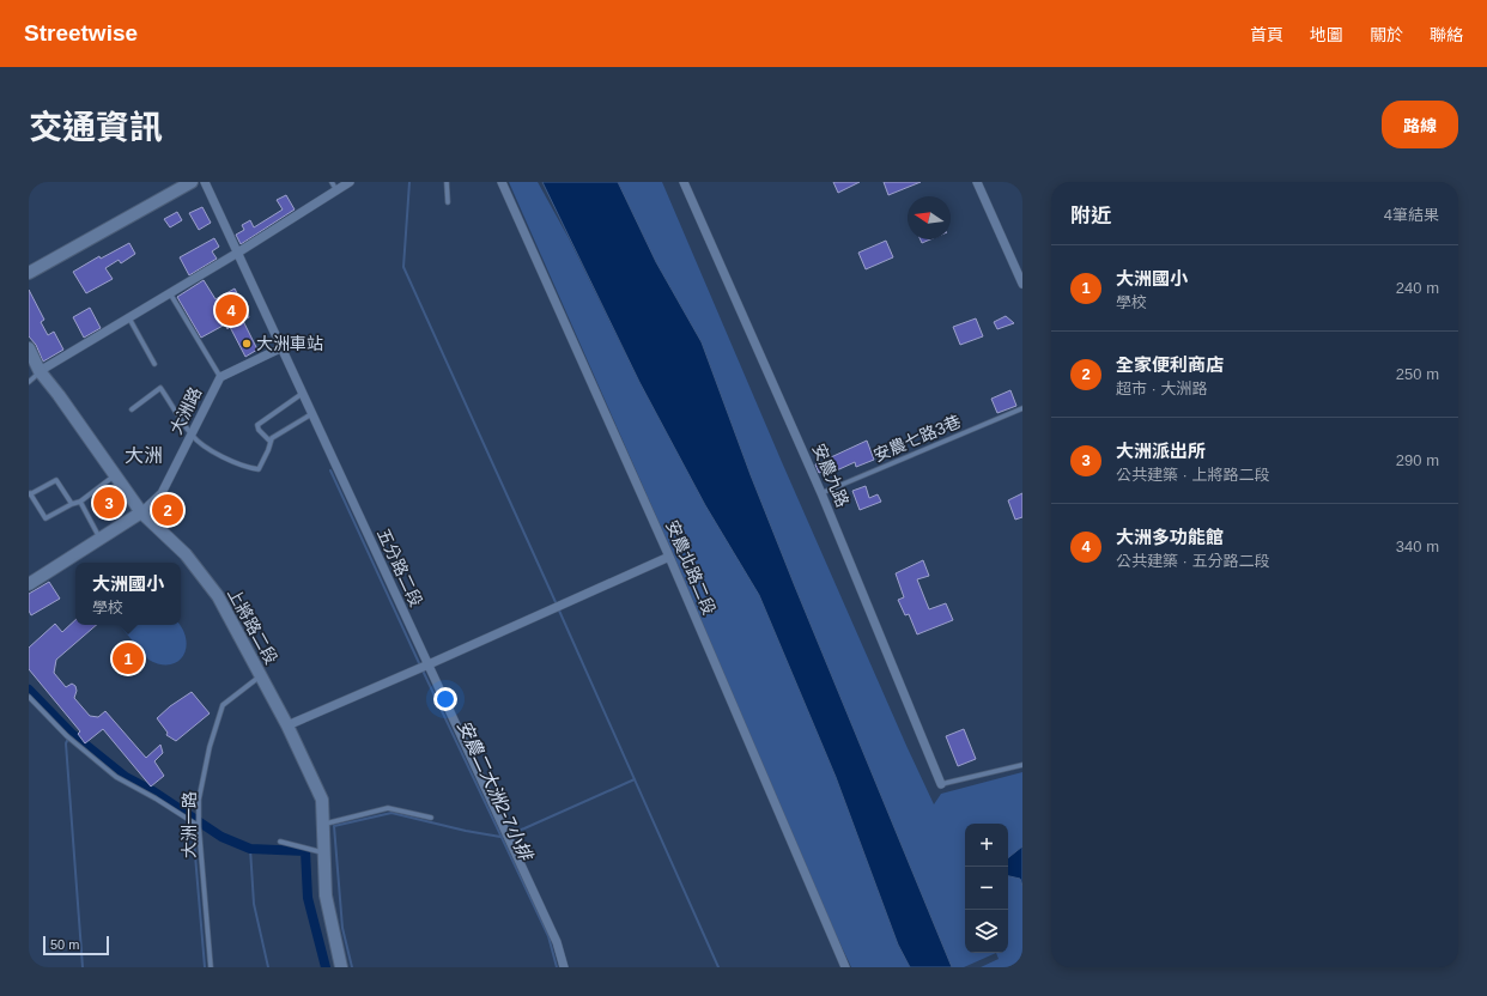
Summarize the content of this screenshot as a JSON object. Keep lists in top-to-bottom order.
{
  "streets": {
    "main road": ["上將路二段"],
    "street": [
      "大洲路",
      "安農九路",
      "五分路二段",
      "安農北路二段"
    ],
    "lane": ["安農七路3巷", "大洲一路"]
  },
  "crossings": [
    ["大洲路", "五分路二段"],
    ["大洲路", "上將路二段"],
    ["安農七路3巷", "安農九路"],
    ["上將路二段", "大洲一路"]
  ],
  "districts": ["大洲"],
  "water": ["安農二大洲2-7小排"],
  "places": ["大洲車站"],
  "scale_bar": "50 m",
  "north": "left",
  "page": {
    "header": "Streetwise",
    "nav": [
      "首頁",
      "地圖",
      "關於",
      "聯絡"
    ],
    "title": "交通資訊",
    "buttons": "路線",
    "heading": ["附近", "4筆結果"],
    "list": [
      {
        "mark": "1",
        "name": "大洲國小",
        "note": "學校",
        "value": "240 m"
      },
      {
        "mark": "2",
        "name": "全家便利商店",
        "note": "超市 · 大洲路",
        "value": "250 m"
      },
      {
        "mark": "3",
        "name": "大洲派出所",
        "note": "公共建築 · 上將路二段",
        "value": "290 m"
      },
      {
        "mark": "4",
        "name": "大洲多功能館",
        "note": "公共建築 · 五分路二段",
        "value": "340 m"
      }
    ],
    "pins": [
      "4",
      "3",
      "2",
      "1"
    ],
    "popup": ["大洲國小", "學校"],
    "map_buttons": ["+", "−"],
    "scale": "50 m"
  }
}
